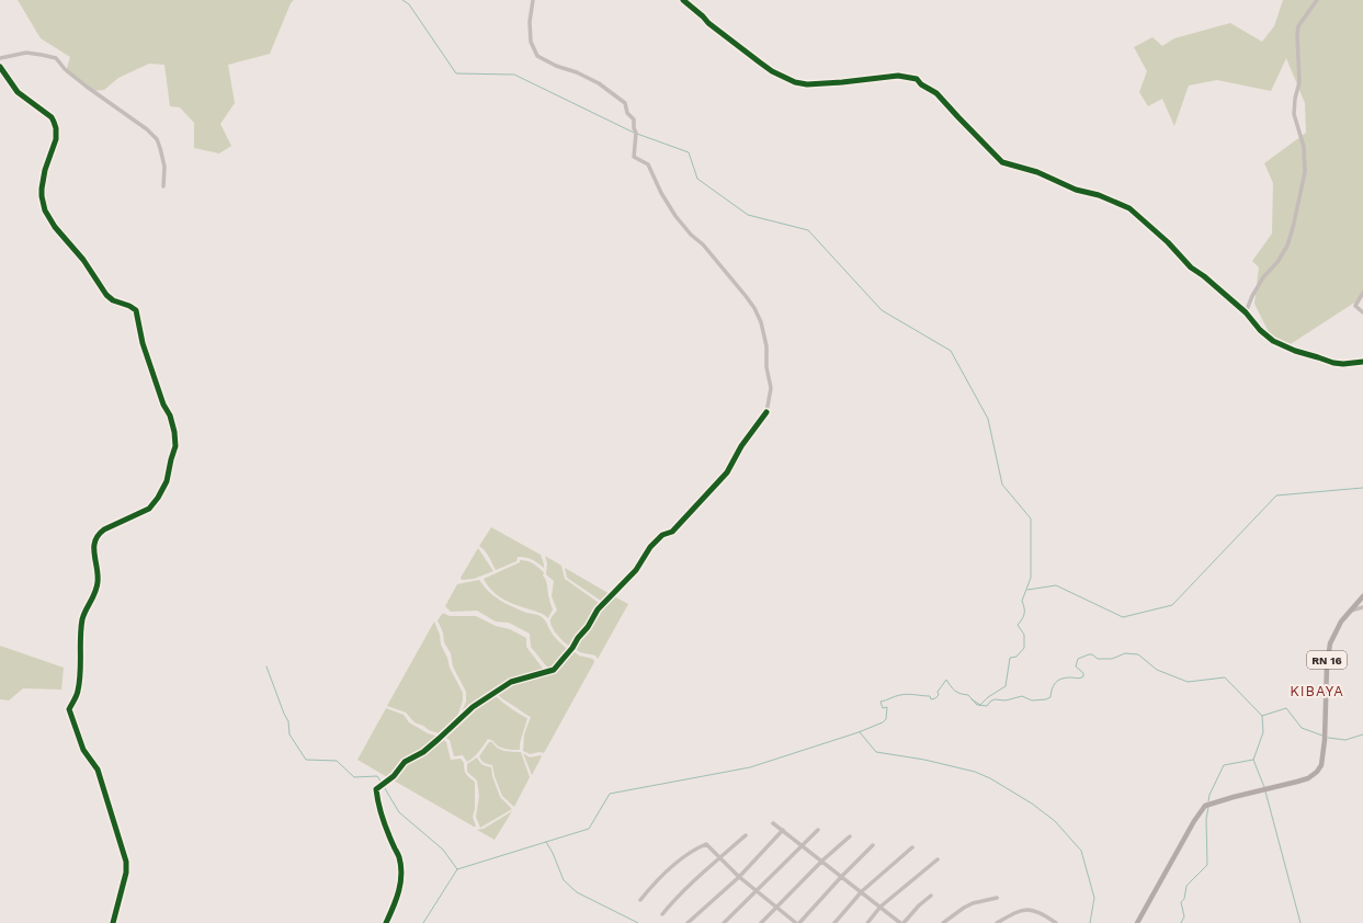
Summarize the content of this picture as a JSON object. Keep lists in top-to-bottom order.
{
  "streets": {
    "main road": ["RN 16"]
  },
  "districts": ["KIBAYA"]
}
